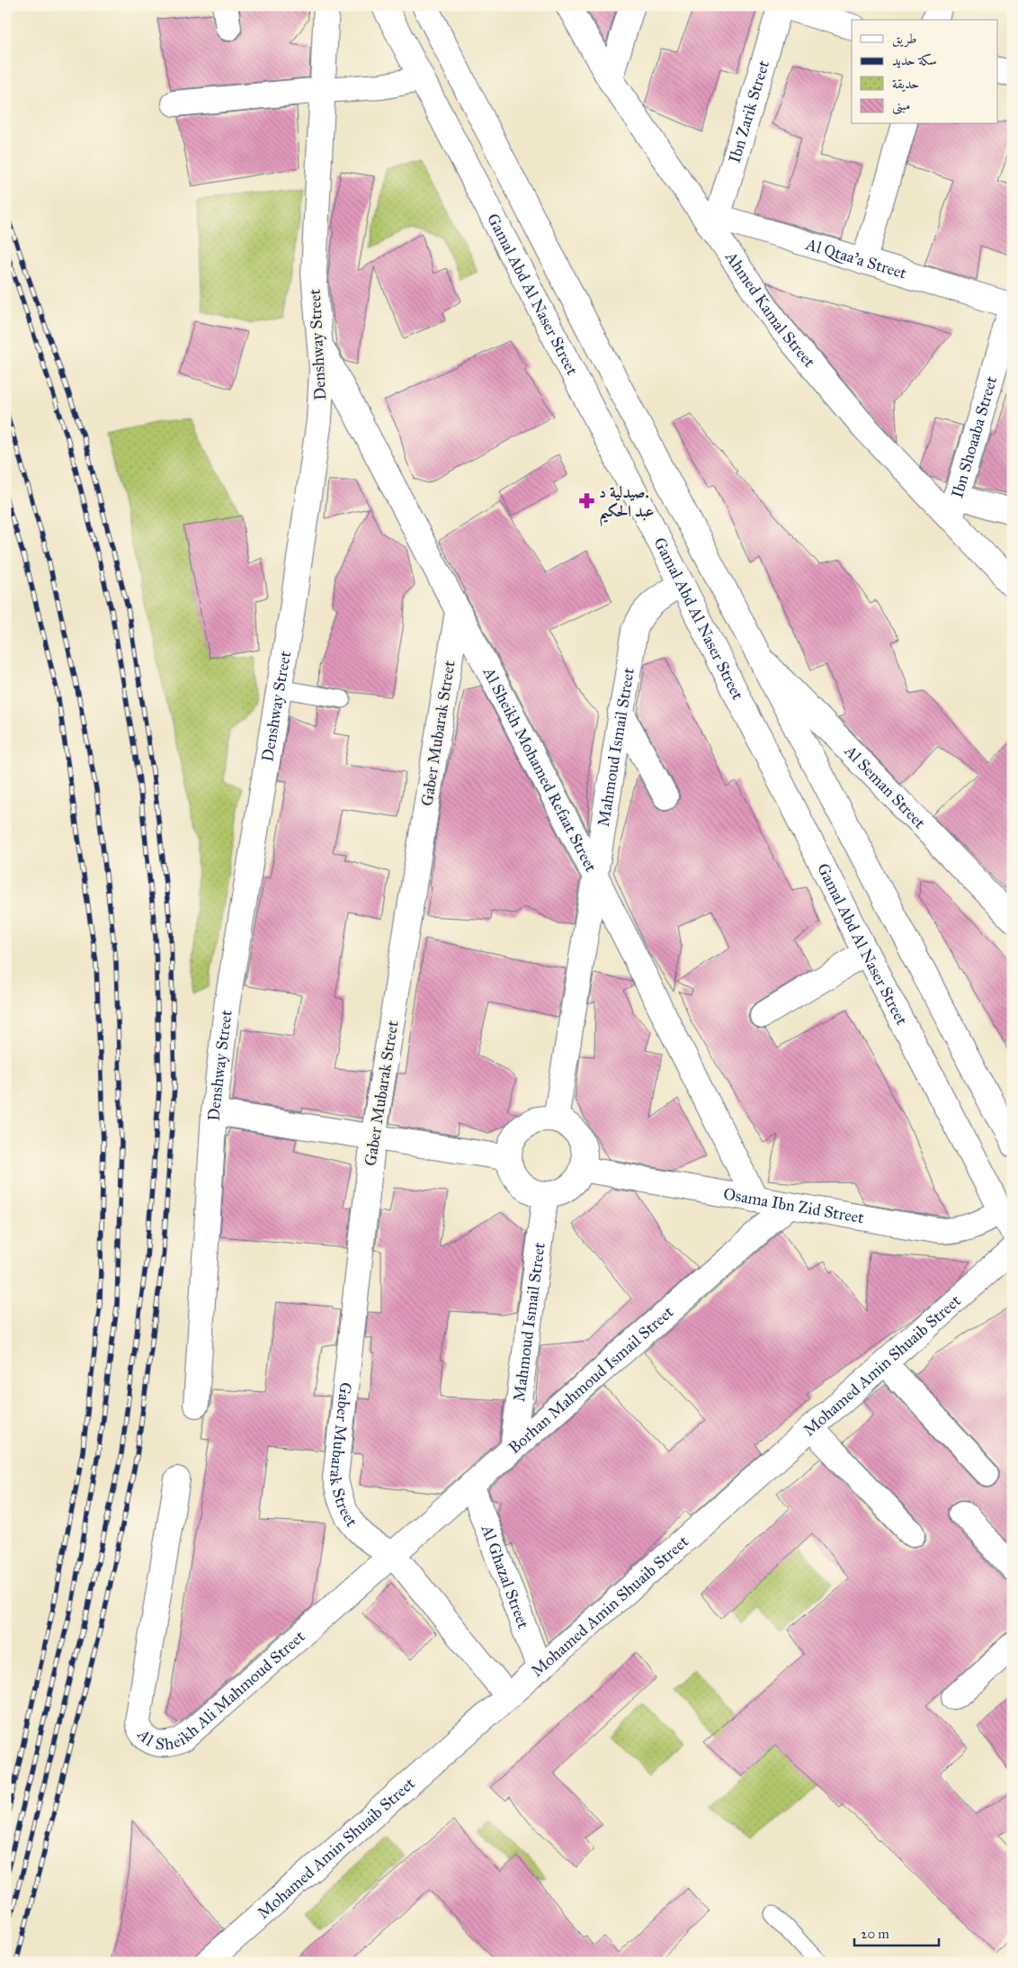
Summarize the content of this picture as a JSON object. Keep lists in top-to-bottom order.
{
  "streets": {
    "street": [
      "Ibn Zarik Street",
      "Al Qtaa'a Street",
      "Gamal Abd Al Naser Street",
      "Ahmed Kamal Street",
      "Denshway Street",
      "Ibn Shoaaba Street",
      "Gaber Mubarak Street",
      "Mahmoud Ismail Street",
      "Al Sheikh Mohamed Refaat Street",
      "Al Seman Street",
      "Osama Ibn Zid Street",
      "Mohamed Amin Shuaib Street",
      "Borhan Mahmoud Ismail Street",
      "Al Ghazal Street",
      "Al Sheikh Ali Mahmoud Street"
    ]
  },
  "crossings": [
    ["Ibn Zarik Street", "Al Qtaa'a Street"],
    ["Ibn Zarik Street", "Ahmed Kamal Street"],
    ["Al Qtaa'a Street", "Ahmed Kamal Street"],
    ["Al Qtaa'a Street", "Ibn Shoaaba Street"],
    ["Gamal Abd Al Naser Street", "Mahmoud Ismail Street"],
    ["Gamal Abd Al Naser Street", "Osama Ibn Zid Street"],
    ["Ahmed Kamal Street", "Ibn Shoaaba Street"],
    ["Denshway Street", "Al Sheikh Mohamed Refaat Street"],
    ["Gaber Mubarak Street", "Al Sheikh Mohamed Refaat Street"],
    ["Gaber Mubarak Street", "Borhan Mahmoud Ismail Street"],
    ["Gaber Mubarak Street", "Al Sheikh Ali Mahmoud Street"],
    ["Mahmoud Ismail Street", "Al Sheikh Mohamed Refaat Street"],
    ["Mahmoud Ismail Street", "Osama Ibn Zid Street"],
    ["Mahmoud Ismail Street", "Borhan Mahmoud Ismail Street"],
    ["Al Sheikh Mohamed Refaat Street", "Osama Ibn Zid Street"],
    ["Osama Ibn Zid Street", "Borhan Mahmoud Ismail Street"],
    ["Mohamed Amin Shuaib Street", "Al Ghazal Street"],
    ["Borhan Mahmoud Ismail Street", "Al Ghazal Street"],
    ["Borhan Mahmoud Ismail Street", "Al Sheikh Ali Mahmoud Street"]
  ],
  "places": {
    "pharmacy": ["صيدلية د. عبد الحكيم"]
  },
  "legend": [
    "طريق",
    "سكة حديد",
    "حديقة",
    "مبنى"
  ],
  "scale_bar": "20 m"
}
